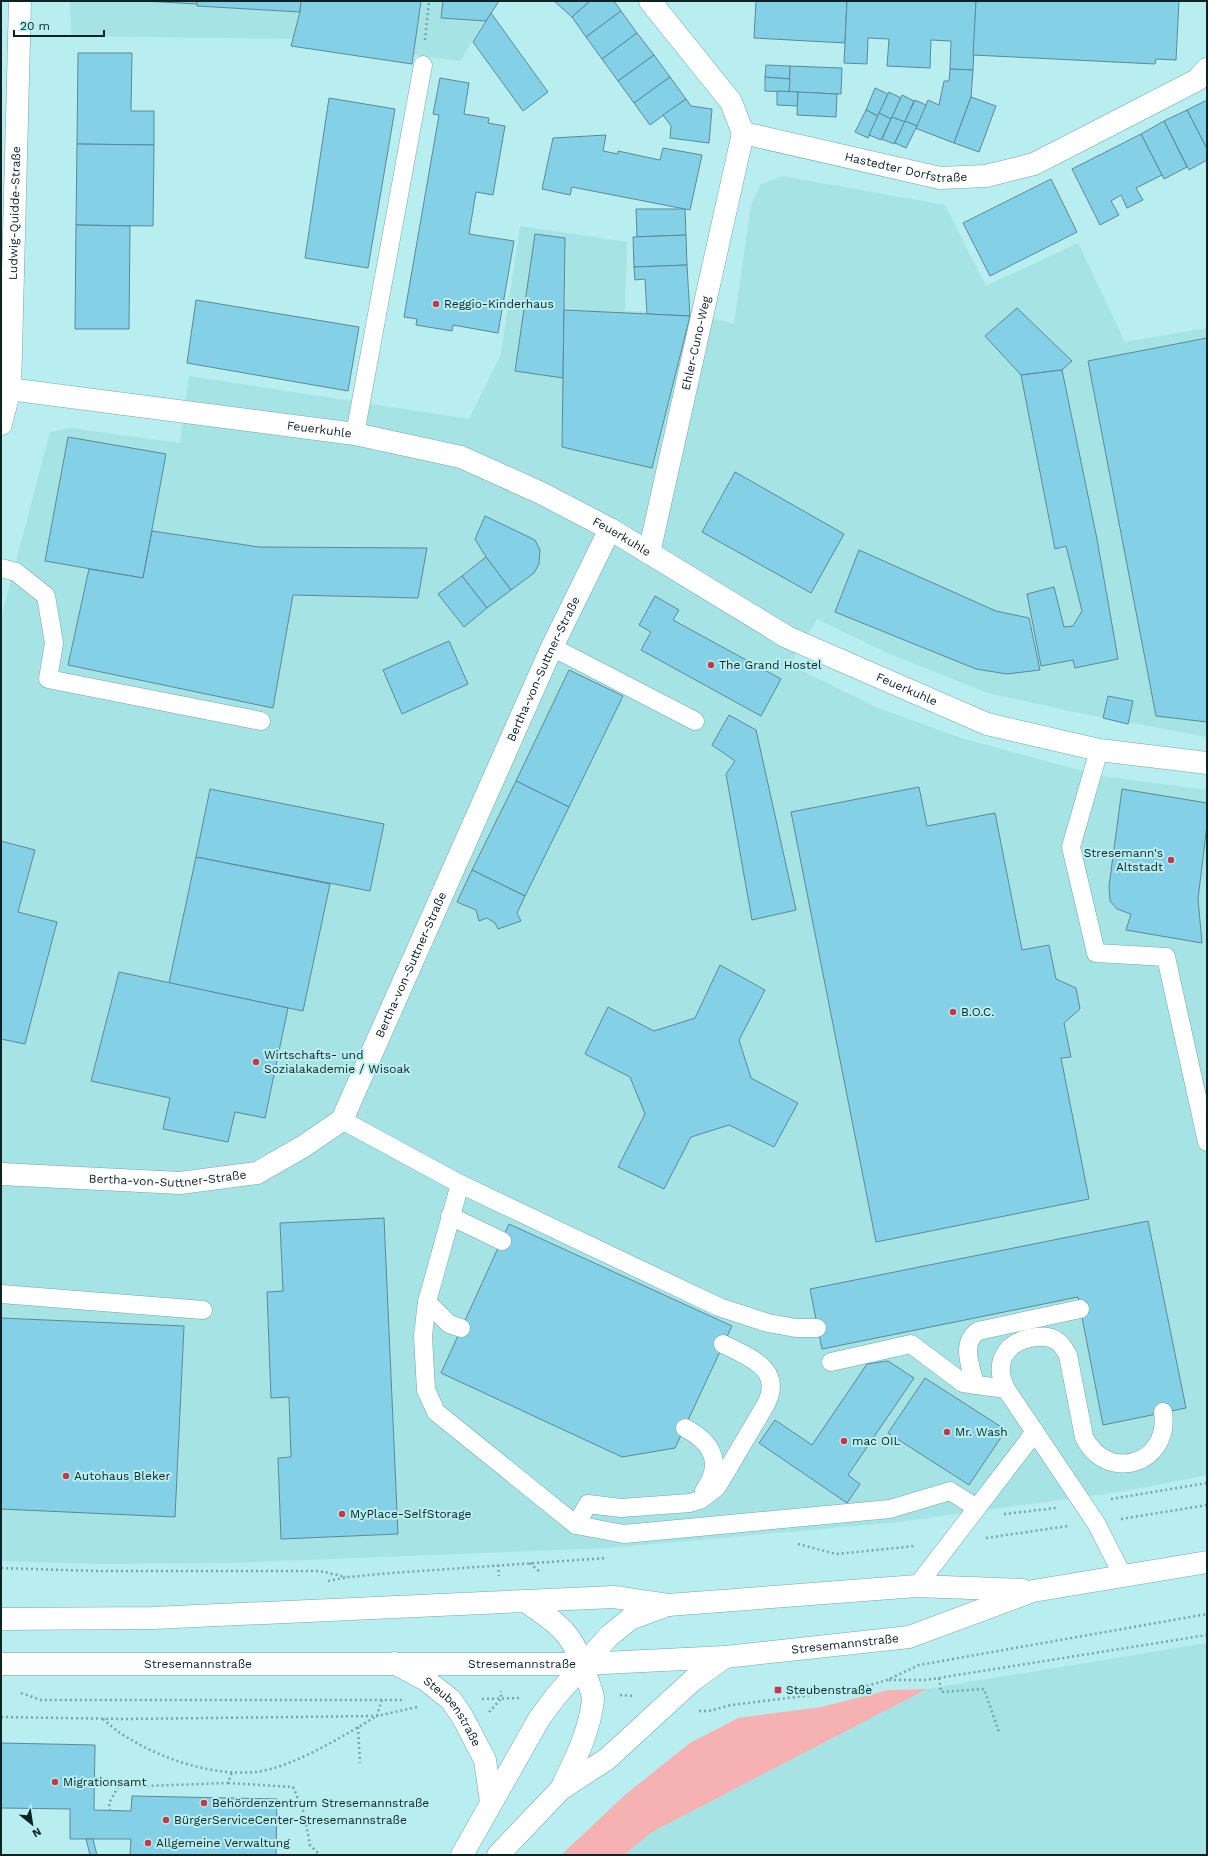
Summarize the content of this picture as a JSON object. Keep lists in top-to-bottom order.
{
  "streets": {
    "street": [
      "Hastedter Dorfstraße",
      "Ludwig-Quidde-Straße",
      "Ehler-Cuno-Weg",
      "Feuerkuhle",
      "Bertha-von-Suttner-Straße",
      "Stresemannstraße",
      "Steubenstraße"
    ]
  },
  "crossings": [
    ["Hastedter Dorfstraße", "Ehler-Cuno-Weg"],
    ["Ludwig-Quidde-Straße", "Feuerkuhle"],
    ["Ehler-Cuno-Weg", "Feuerkuhle"],
    ["Feuerkuhle", "Bertha-von-Suttner-Straße"],
    ["Stresemannstraße", "Steubenstraße"]
  ],
  "places": {
    "other": [
      "Reggio-Kinderhaus",
      "The Grand Hostel",
      "Stresemann's Altstadt",
      "B.O.C.",
      "Wirtschafts- und Sozialakademie / Wisoak",
      "Mr. Wash",
      "mac OIL",
      "Autohaus Bleker",
      "MyPlace-SelfStorage",
      "Migrationsamt",
      "Behördenzentrum Stresemannstraße",
      "BürgerServiceCenter-Stresemannstraße",
      "Allgemeine Verwaltung"
    ],
    "transit": ["Steubenstraße"]
  },
  "scale_bar": "20 m",
  "north": "bottom right"
}
